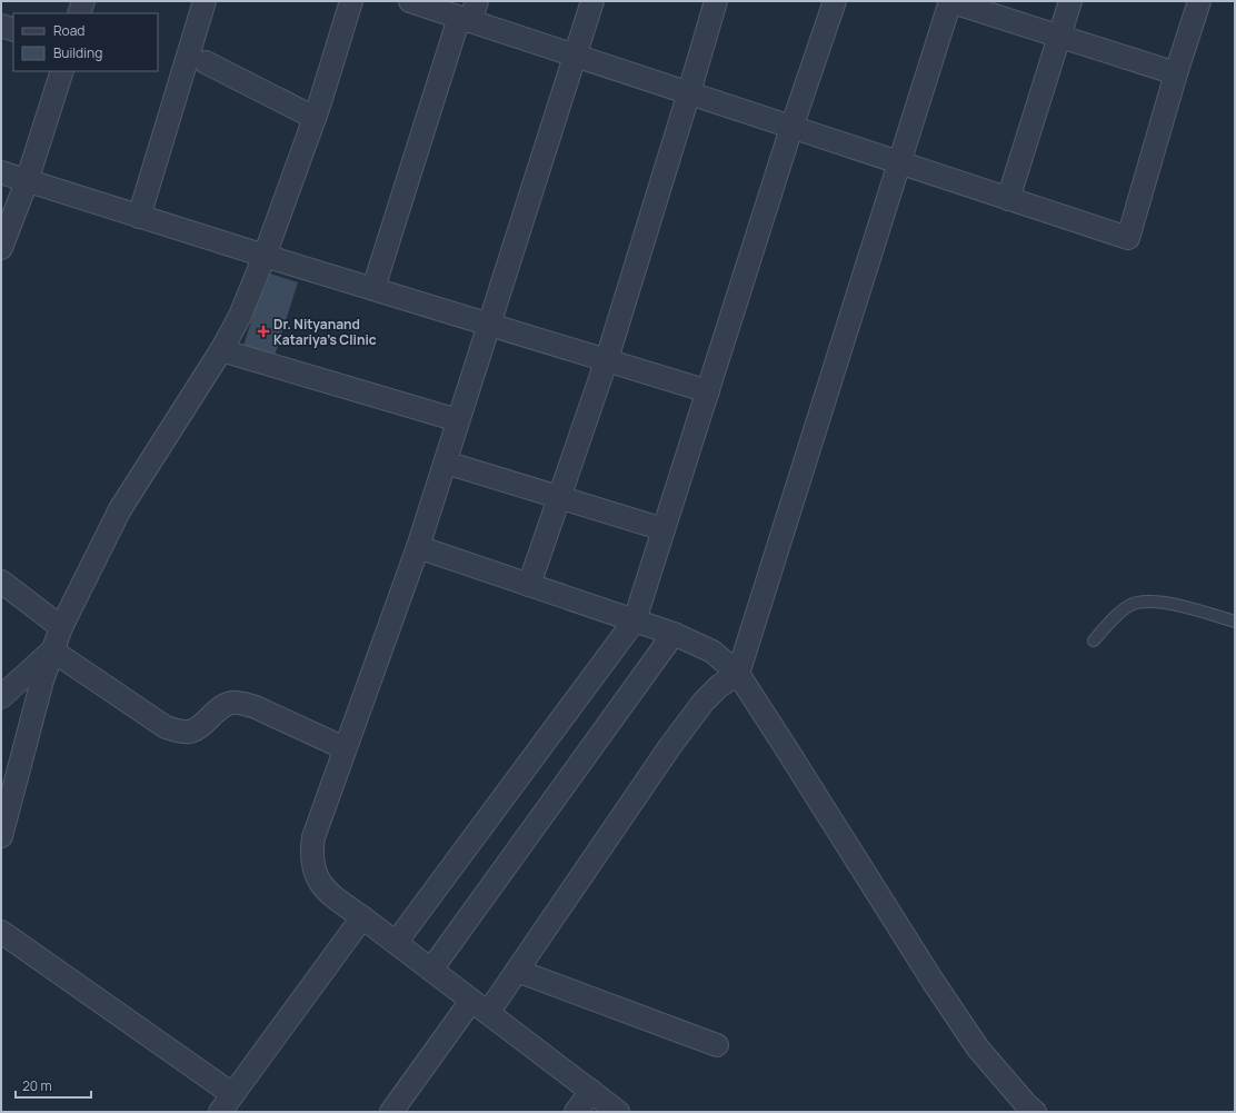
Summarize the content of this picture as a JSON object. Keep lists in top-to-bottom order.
{
  "places": {
    "health": ["Dr. Nityanand Katariya's Clinic"]
  },
  "legend": ["Road", "Building"],
  "scale_bar": "20 m"
}
